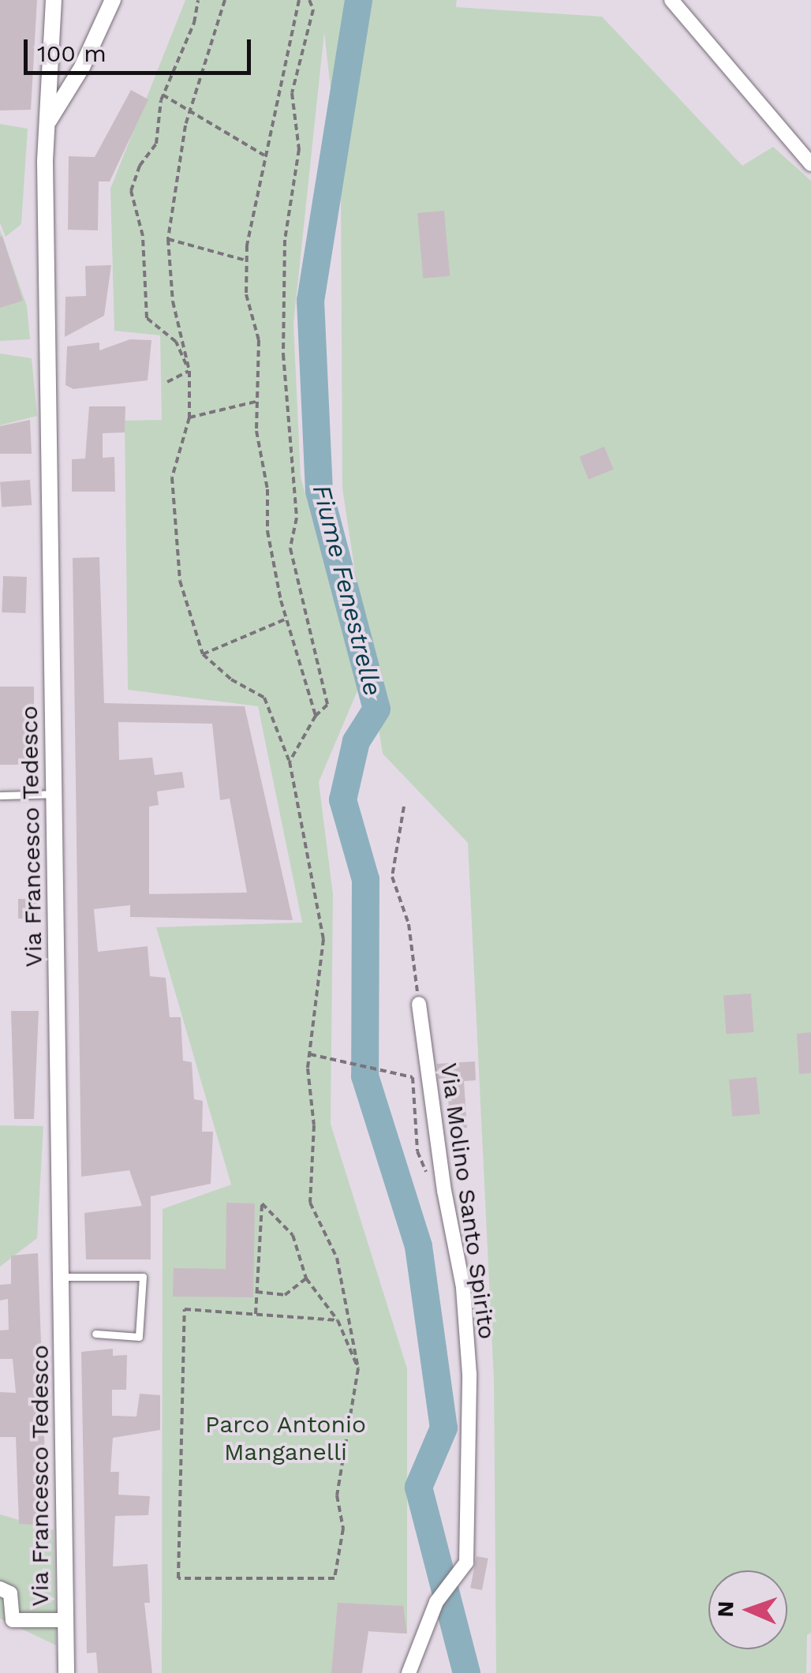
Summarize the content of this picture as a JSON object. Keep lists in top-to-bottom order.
{
  "streets": {
    "street": ["Via Francesco Tedesco", "Via Molino Santo Spirito"]
  },
  "water": ["Fiume Fenestrelle"],
  "parks": ["Parco Antonio Manganelli"],
  "scale_bar": "100 m",
  "north": "left"
}
